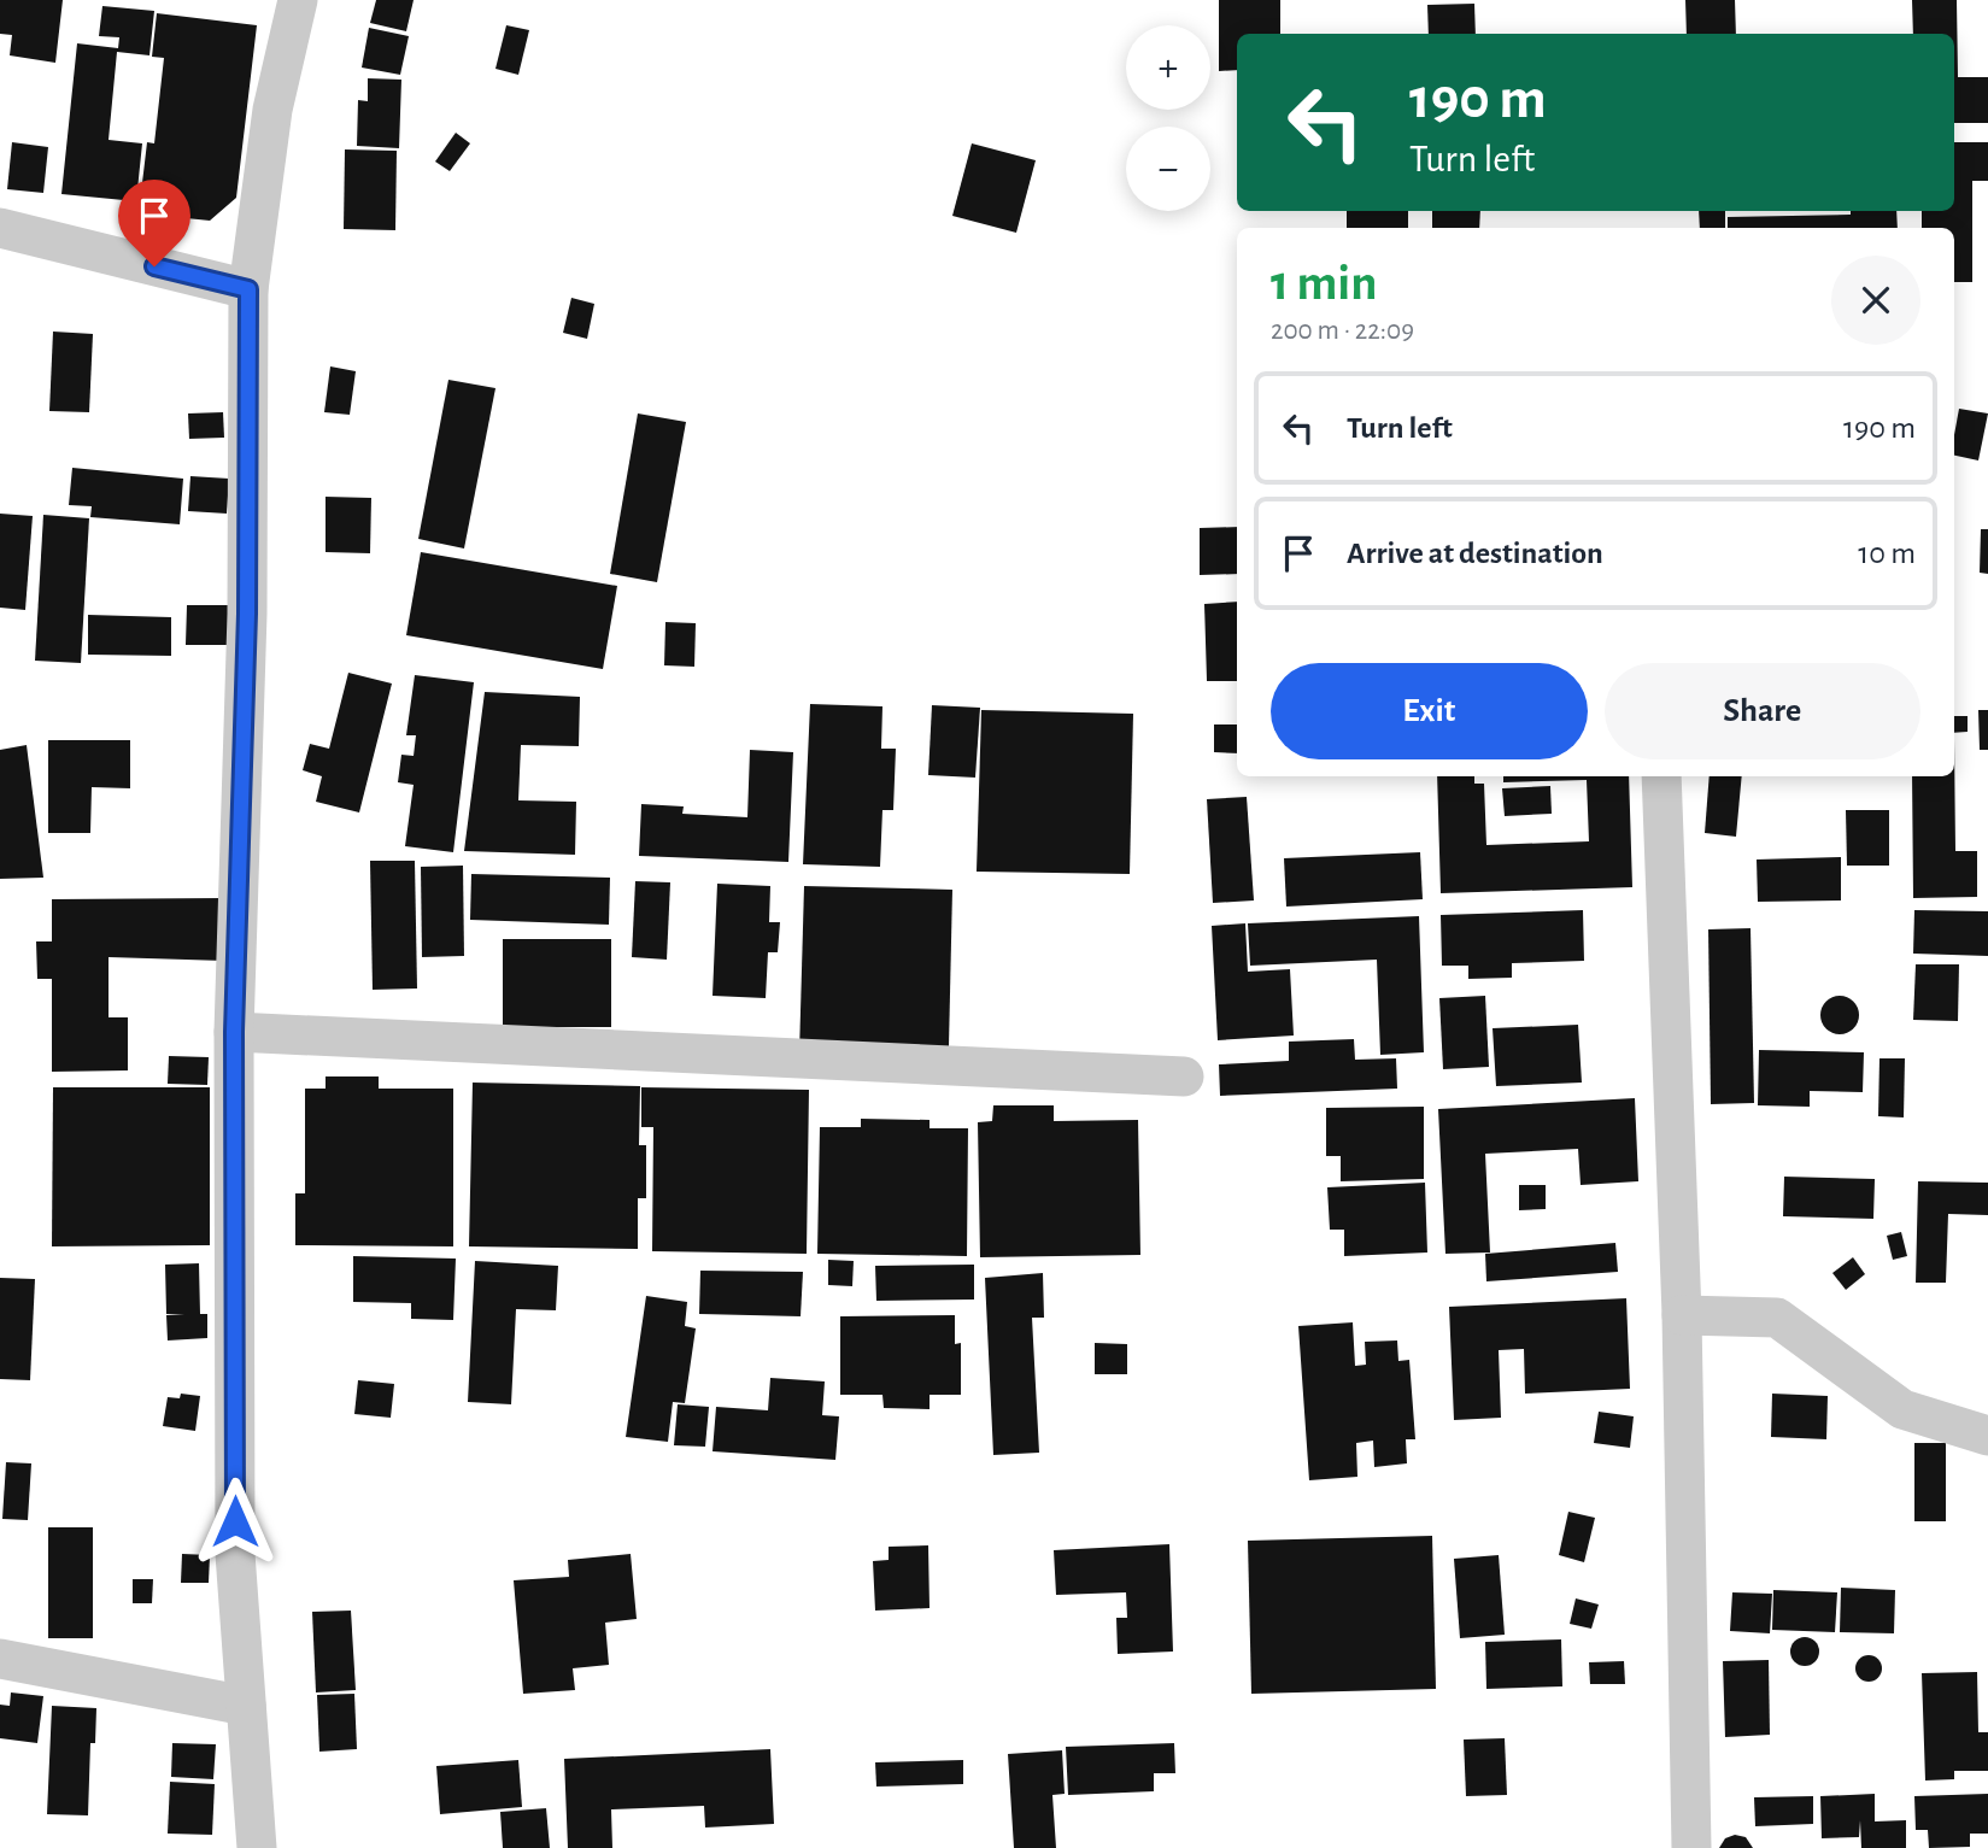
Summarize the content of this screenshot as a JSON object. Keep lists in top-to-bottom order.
{
  "page": {
    "map_buttons": ["+", "−"],
    "turn": ["190 m", "Turn left"],
    "heading": ["1 min", "200 m · 22:09"],
    "list": [
      {
        "name": "Turn left",
        "value": "190 m"
      },
      {
        "name": "Arrive at destination",
        "value": "10 m"
      }
    ],
    "buttons": ["Exit", "Share"]
  }
}
